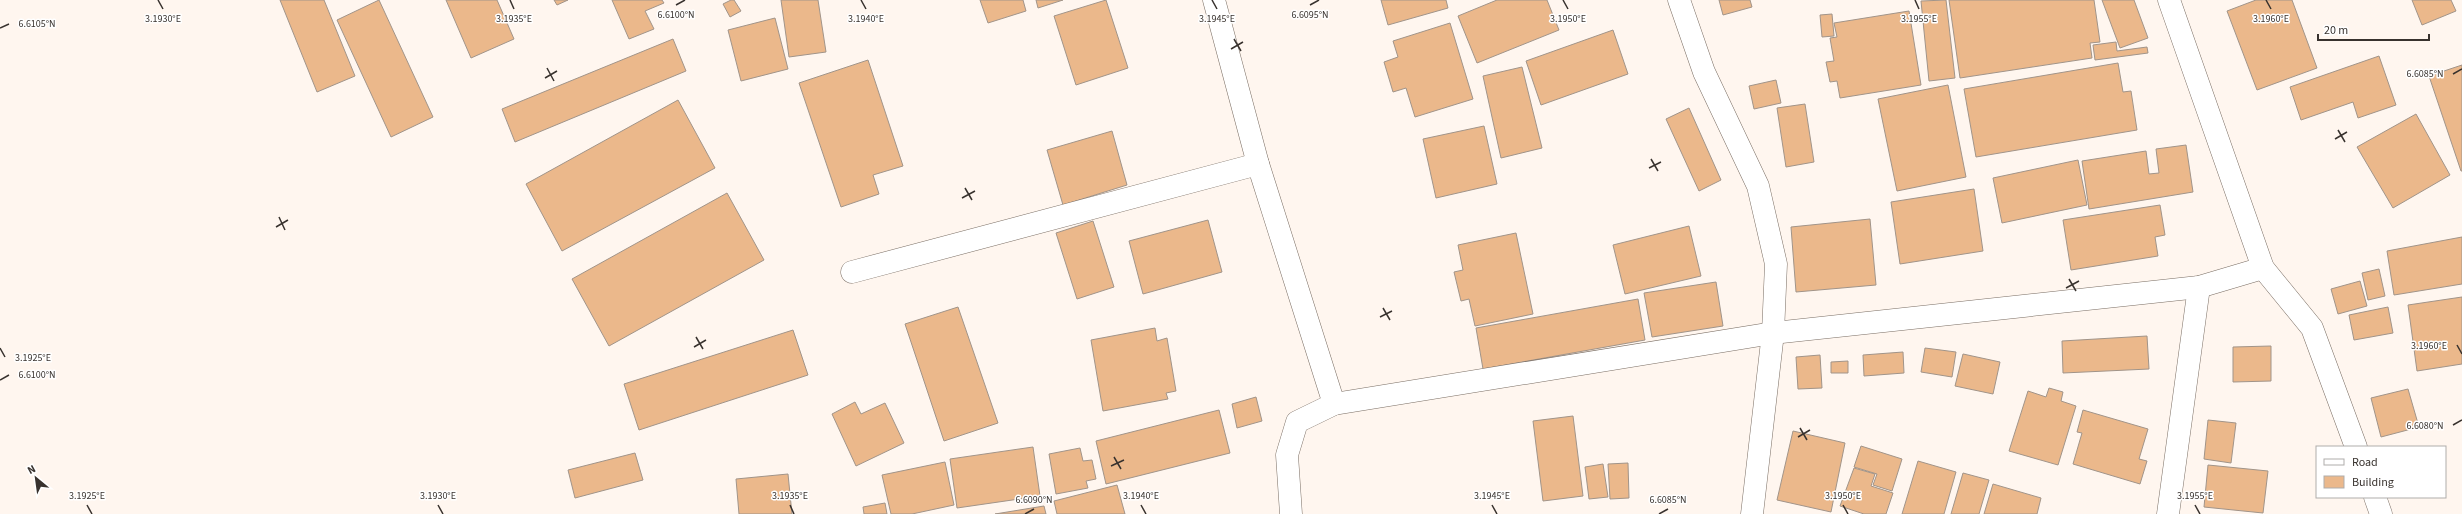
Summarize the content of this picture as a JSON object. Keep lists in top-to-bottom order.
{
  "legend": ["Road", "Building"],
  "scale_bar": "20 m",
  "north": "top left",
  "coordinates": [
    "6.6100°N",
    "6.6095°N",
    "3.1930°E",
    "3.1935°E",
    "3.1940°E",
    "3.1945°E",
    "3.1950°E",
    "3.1955°E",
    "3.1960°E",
    "6.6105°N",
    "6.6085°N",
    "3.1925°E",
    "6.6080°N",
    "6.6090°N"
  ]
}
